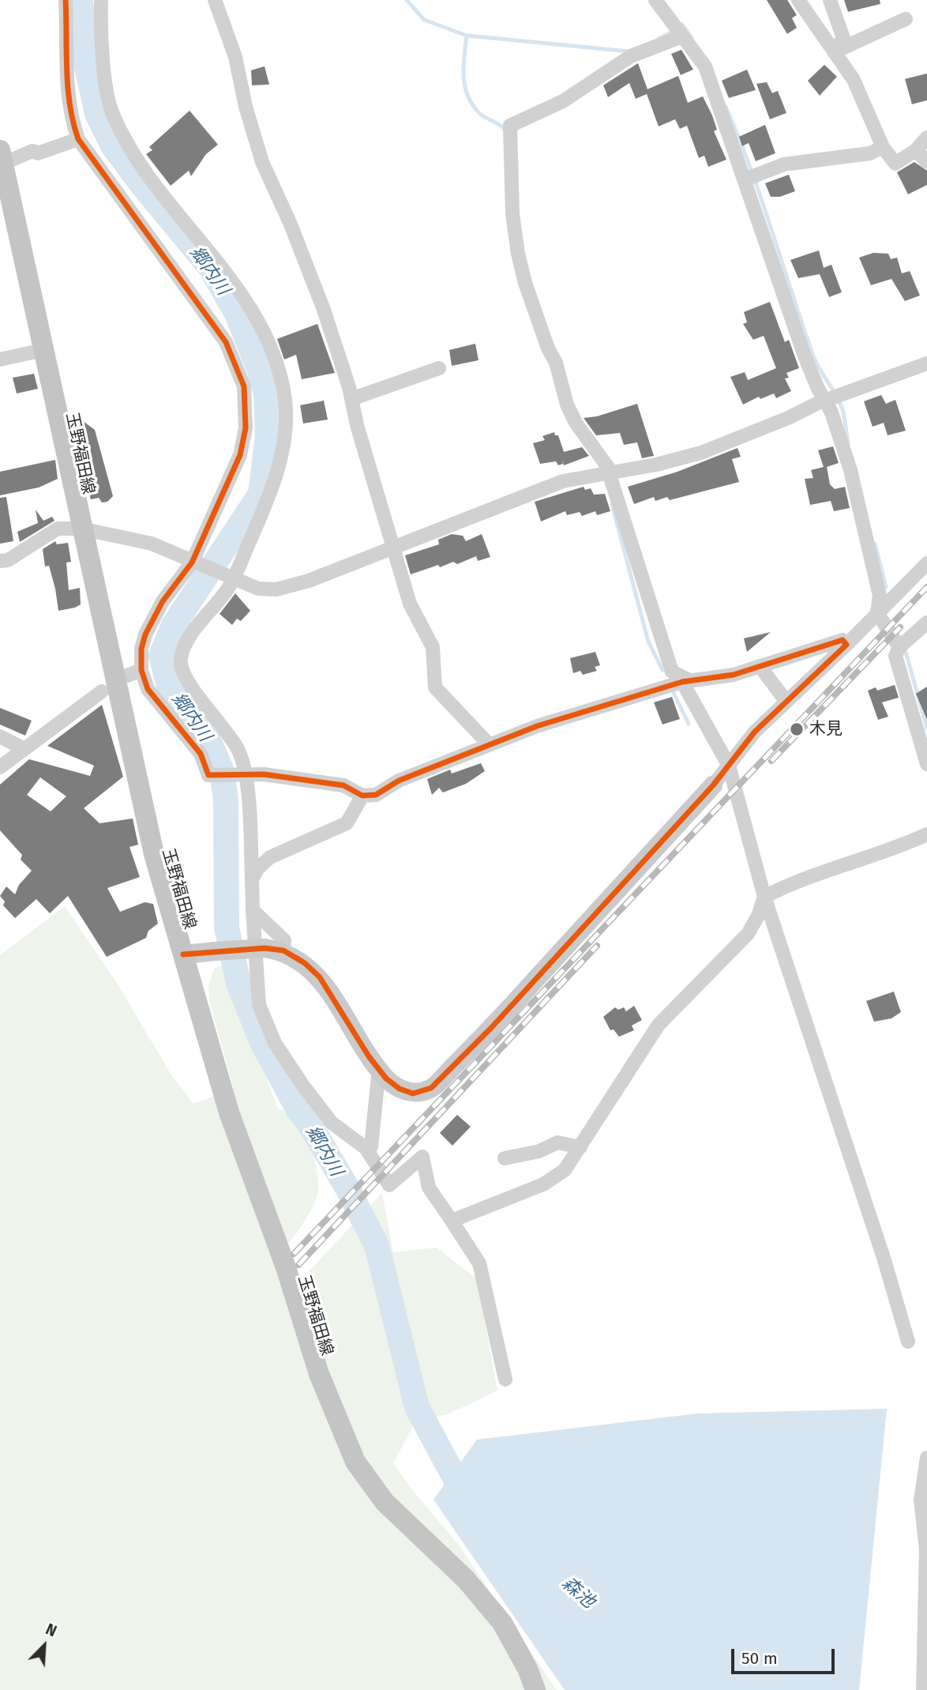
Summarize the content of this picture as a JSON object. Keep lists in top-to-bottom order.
{
  "streets": {
    "main road": ["玉野福田線"]
  },
  "water": ["郷内川", "森池"],
  "places": ["木見"],
  "scale_bar": "50 m",
  "north": "top right"
}
